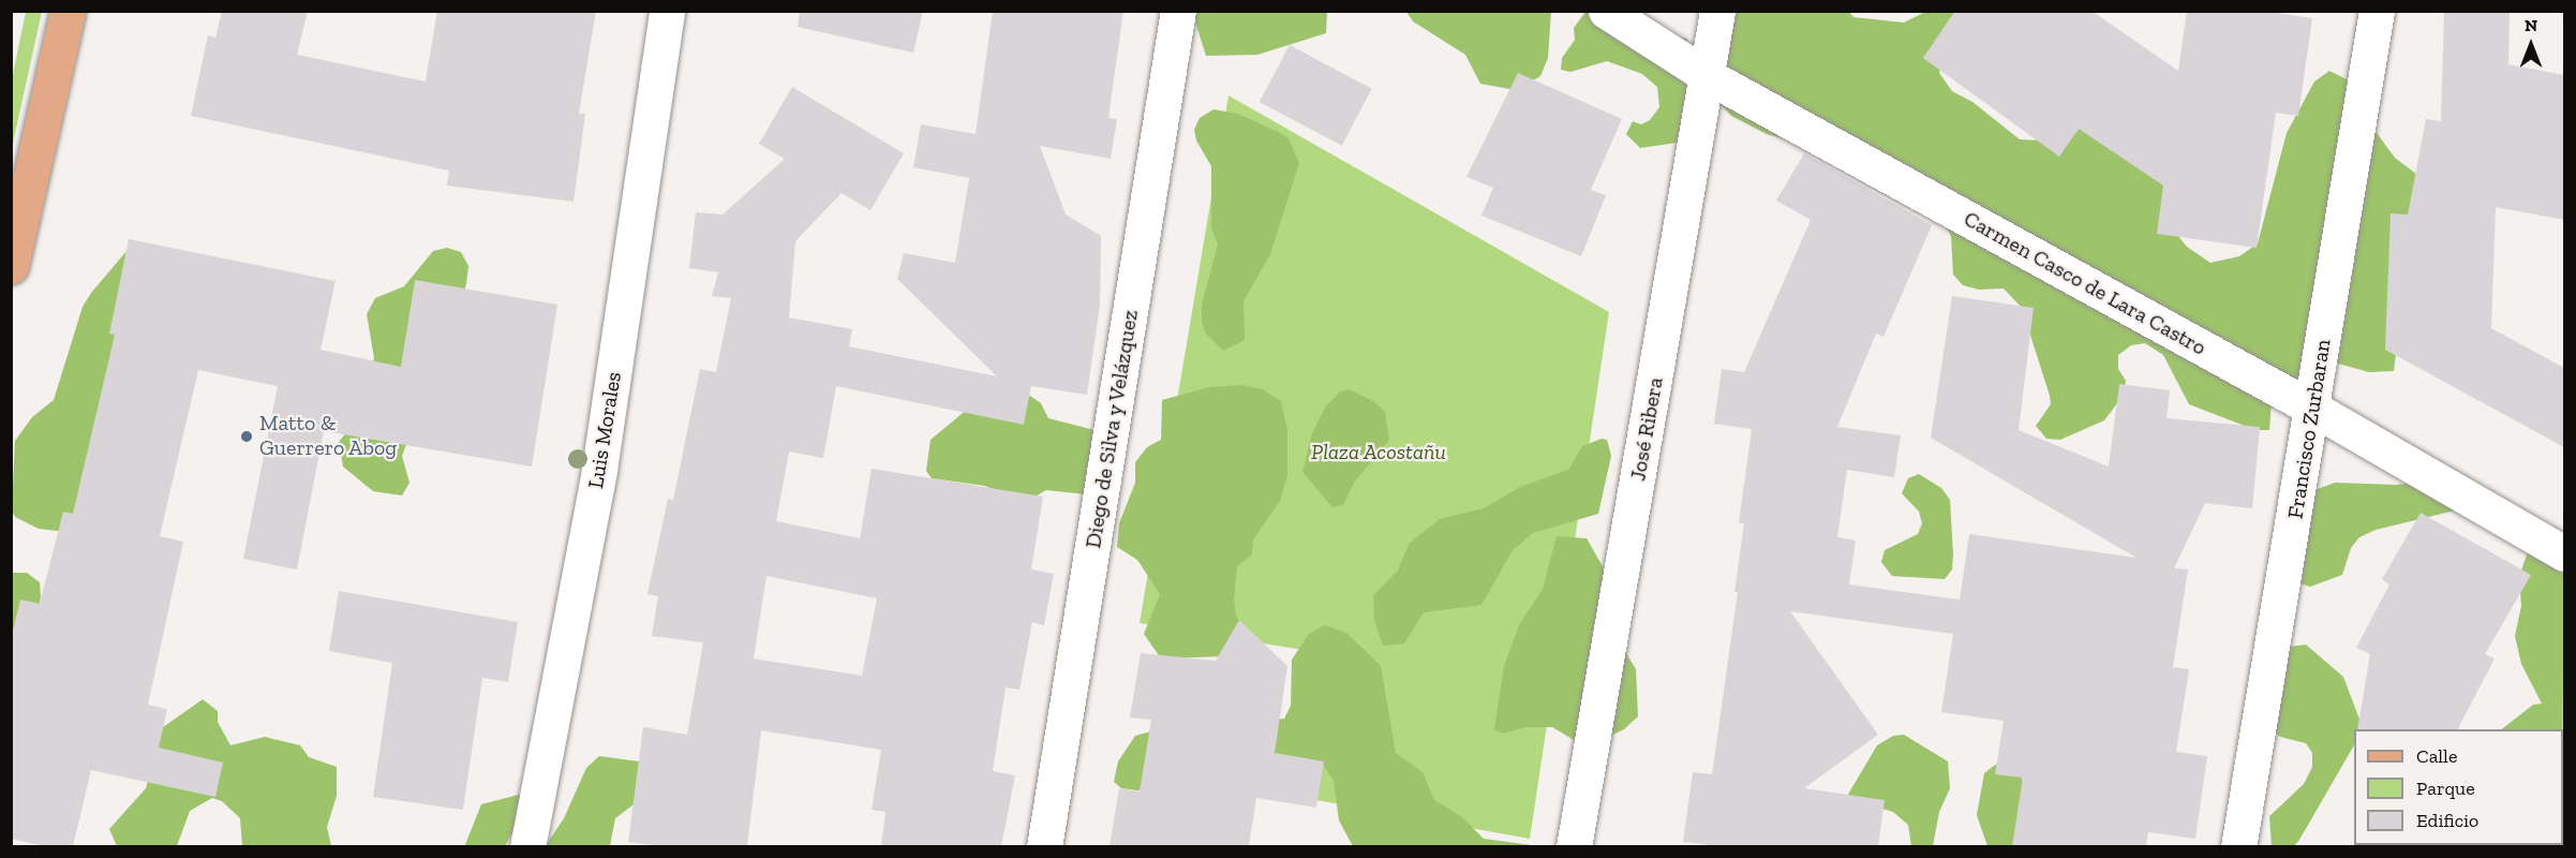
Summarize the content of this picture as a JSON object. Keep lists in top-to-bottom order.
{
  "streets": {
    "street": [
      "Carmen Casco de Lara Castro",
      "Diego de Silva y Velázquez",
      "José Ribera",
      "Francisco Zurbaran",
      "Luis Morales"
    ]
  },
  "crossings": [
    ["Carmen Casco de Lara Castro", "José Ribera"],
    ["Carmen Casco de Lara Castro", "Francisco Zurbaran"]
  ],
  "parks": ["Plaza Acostañu"],
  "places": ["Matto & Guerrero Abog"],
  "legend": ["Calle", "Parque", "Edificio"],
  "north": "top"
}
